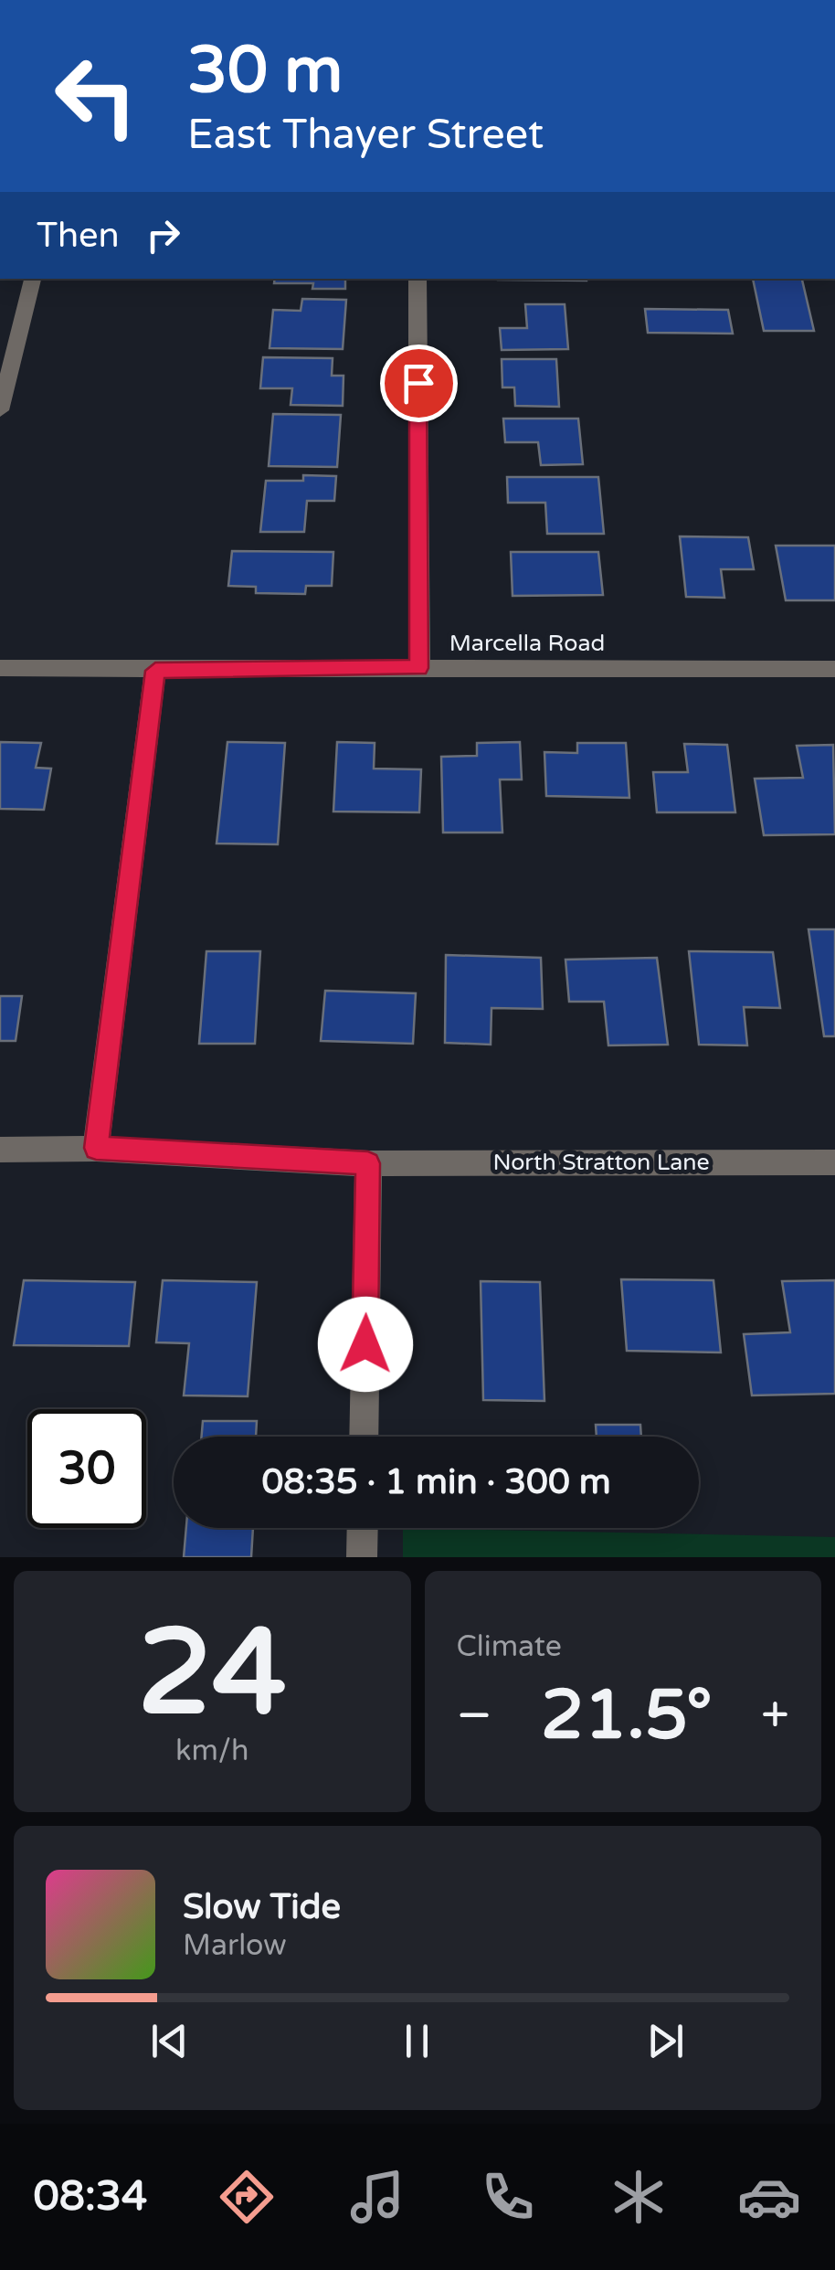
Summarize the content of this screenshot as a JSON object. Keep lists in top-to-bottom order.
{
  "streets": {
    "street": ["Marcella Road", "North Stratton Lane"]
  },
  "page": {
    "turn": ["30 m", "East Thayer Street"],
    "then": "Then",
    "limit": "30",
    "trip": "08:35 · 1 min · 300 m",
    "tile": [
      ["24", "km/h"],
      "Climate"
    ],
    "heat": ["−", "21.5°", "+"],
    "song": ["Slow Tide", "Marlow"],
    "tabs": "08:34"
  }
}
